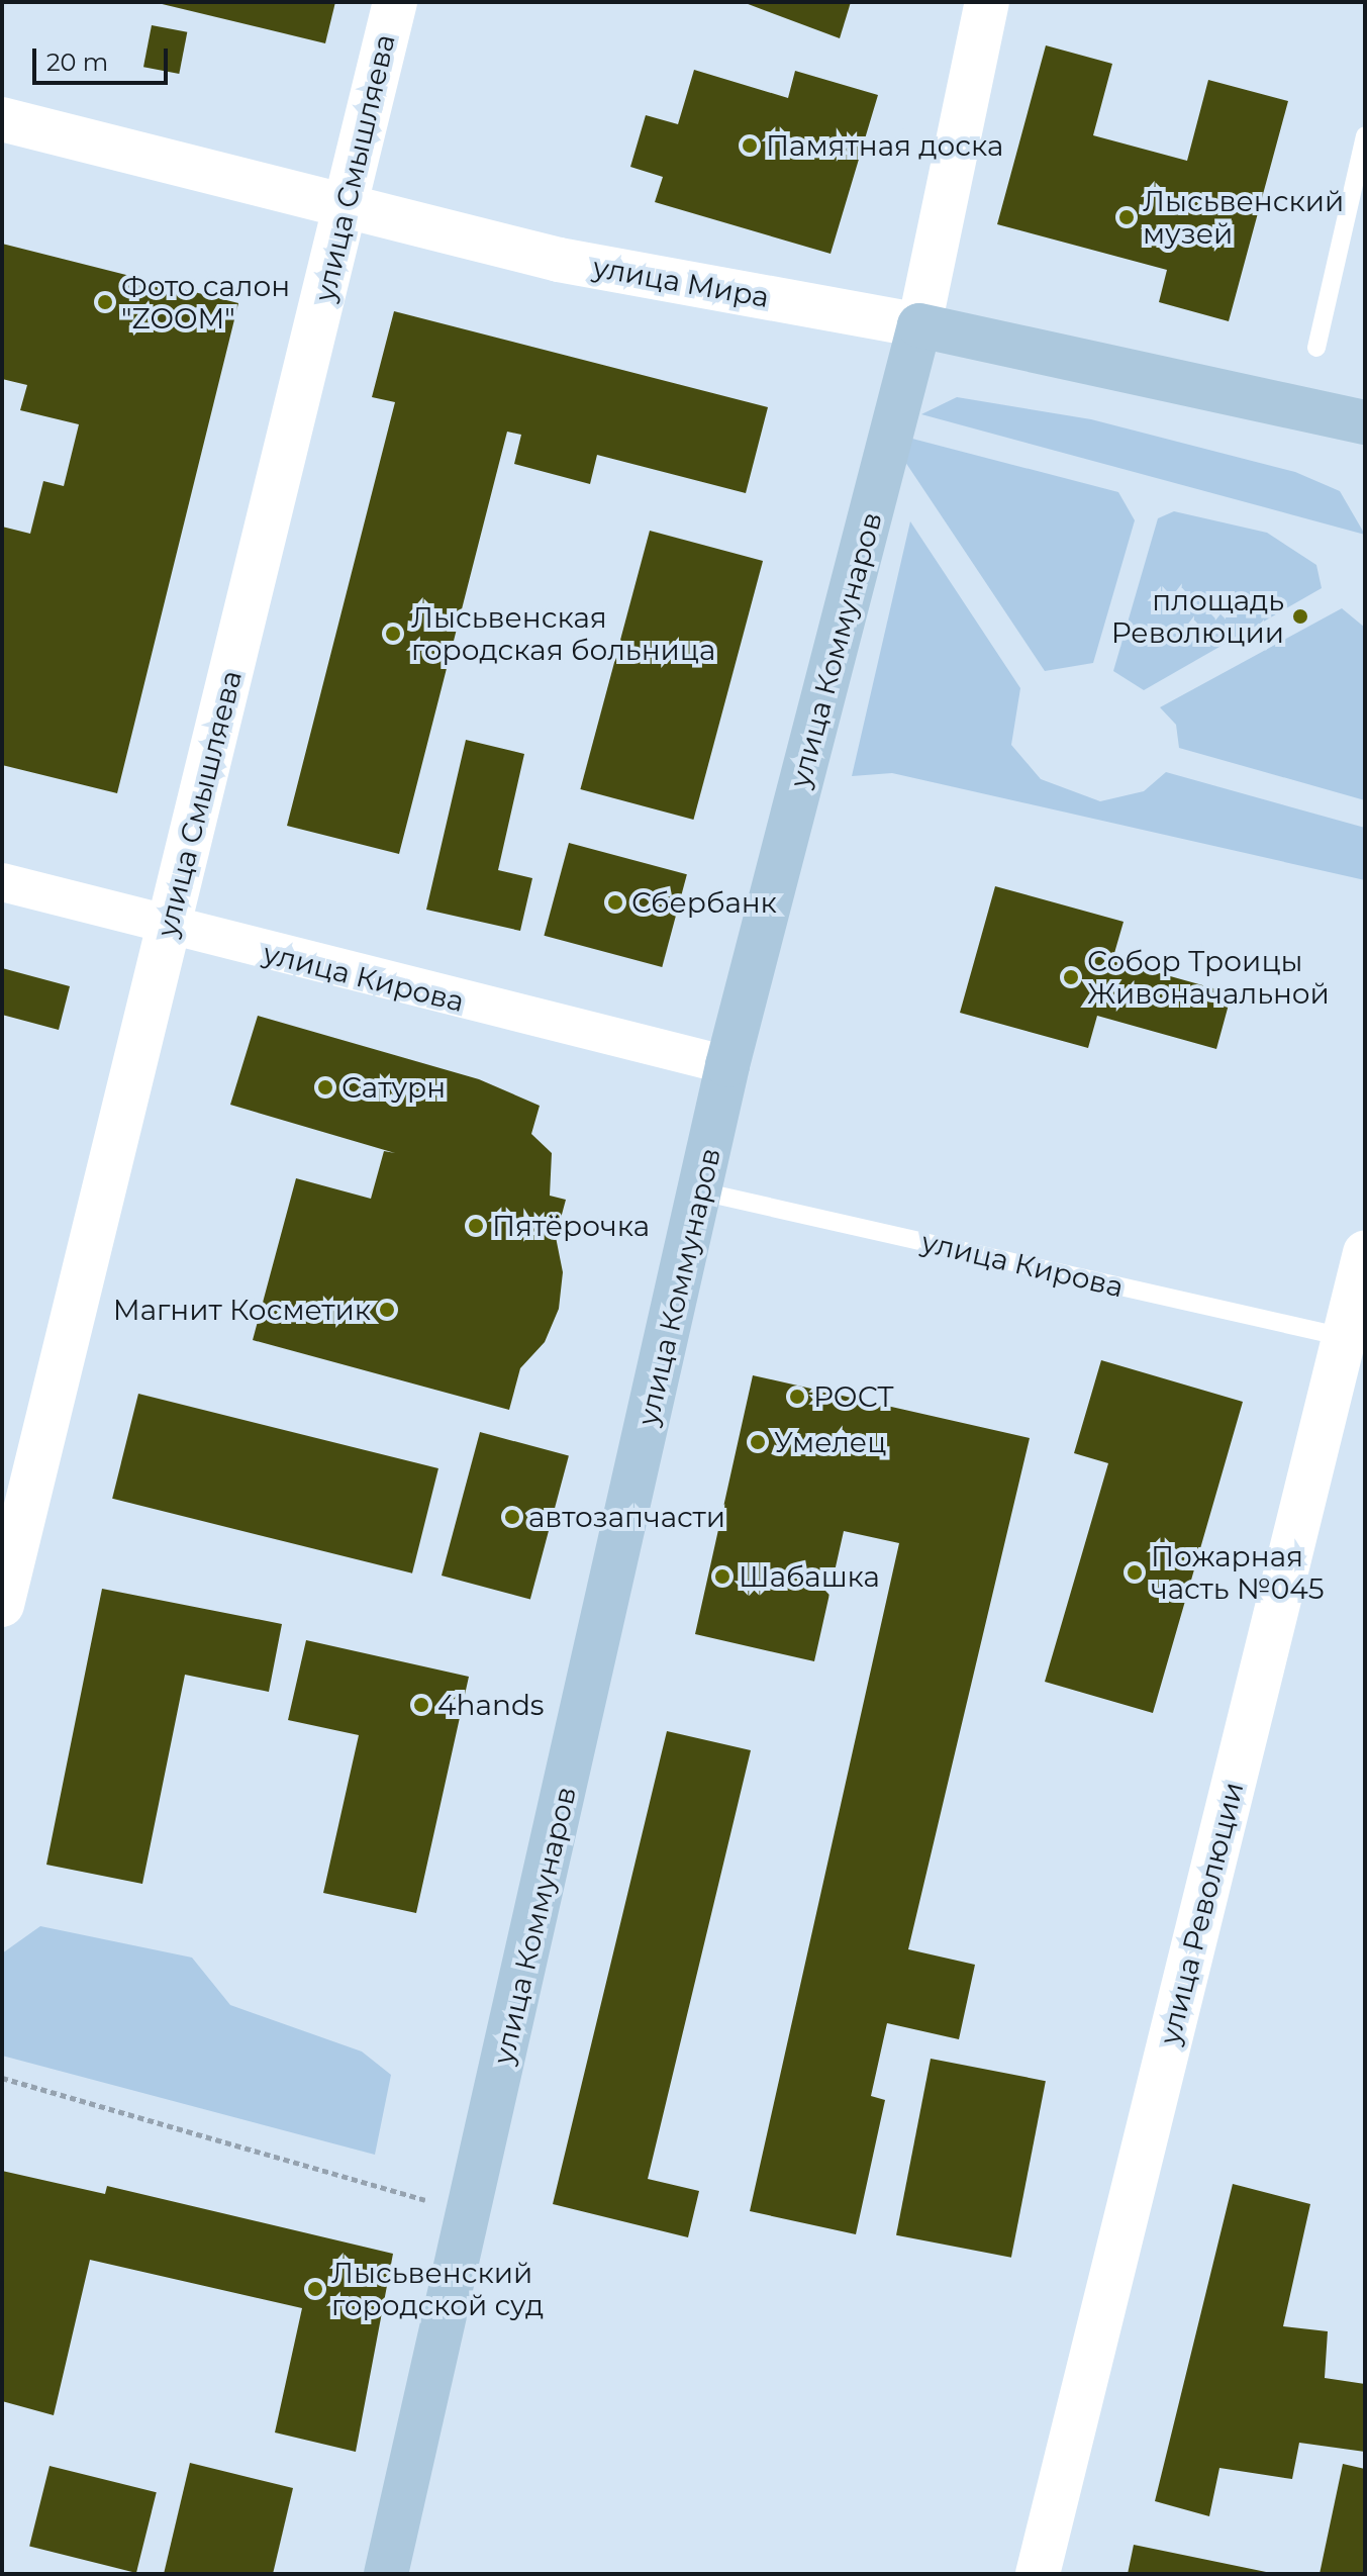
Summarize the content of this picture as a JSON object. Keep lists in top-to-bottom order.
{
  "streets": {
    "main road": ["улица Мира", "улица Коммунаров"],
    "street": ["улица Смышляева", "улица Кирова", "улица Революции"]
  },
  "crossings": [
    ["улица Смышляева", "улица Мира"],
    ["улица Смышляева", "улица Кирова"],
    ["улица Мира", "улица Коммунаров"],
    ["улица Коммунаров", "улица Кирова"],
    ["улица Кирова", "улица Революции"]
  ],
  "places": [
    "Памятная доска",
    "Лысьвенский музей",
    "Фото салон \"ZOOM\"",
    "площадь Революции",
    "Лысьвенская городская больница",
    "Сбербанк",
    "Собор Троицы Живоначальной",
    "Сатурн",
    "Пятёрочка",
    "Магнит Косметик",
    "РОСТ",
    "Умелец",
    "автозапчасти",
    "Пожарная часть №045",
    "Шабашка",
    "4hands",
    "Лысьвенский городской суд"
  ],
  "scale_bar": "20 m"
}
